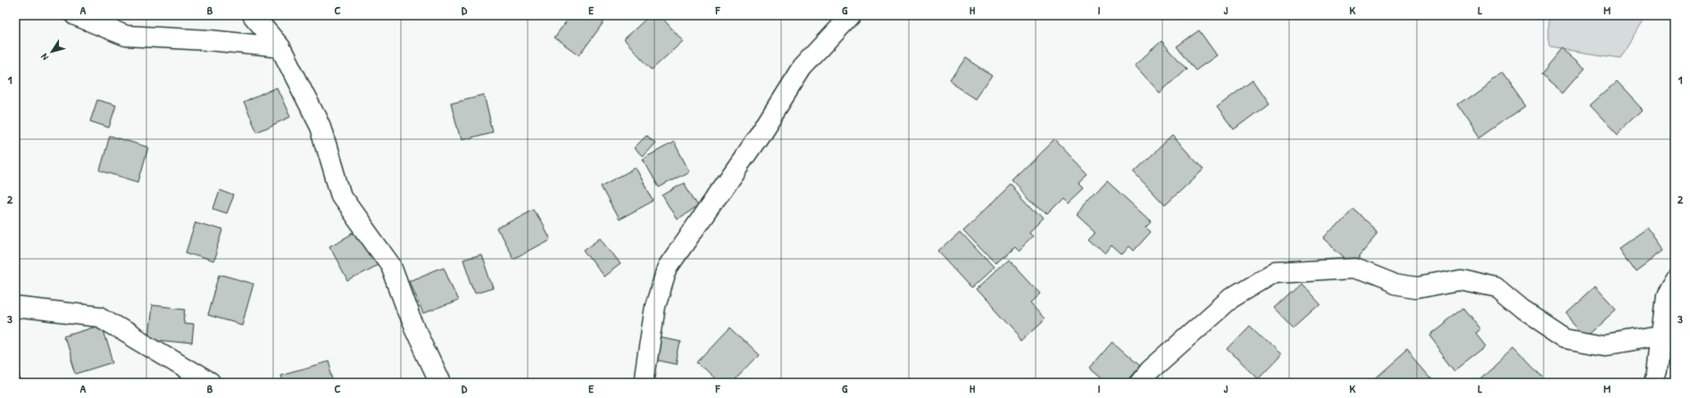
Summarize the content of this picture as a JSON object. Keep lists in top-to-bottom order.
{
  "north": "bottom left",
  "grid": {
    "columns": [
      "A",
      "B",
      "C",
      "D",
      "E",
      "F",
      "G",
      "H",
      "I",
      "J",
      "K",
      "L",
      "M"
    ],
    "rows": ["1", "2", "3"]
  }
}
